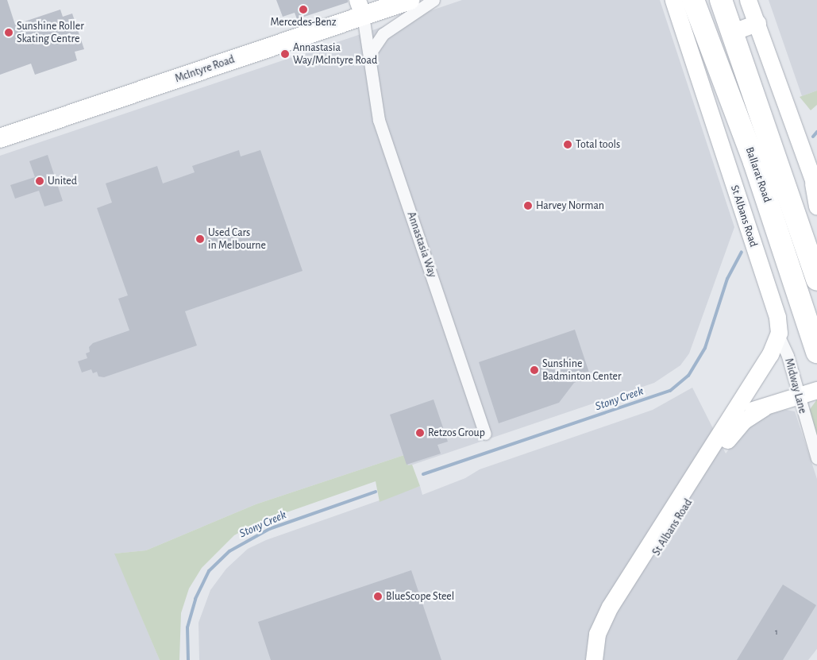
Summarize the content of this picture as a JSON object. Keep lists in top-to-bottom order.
{
  "streets": {
    "highway": ["Ballarat Road"],
    "main road": ["McIntyre Road", "St Albans Road"],
    "street": ["Annastasia Way", "Midway Lane"]
  },
  "crossings": [
    ["McIntyre Road", "Annastasia Way"],
    ["St Albans Road", "Midway Lane"]
  ],
  "water": ["Stony Creek"],
  "places": [
    "Mercedes-Benz",
    "Sunshine Roller Skating Centre",
    "Annastasia Way/McIntyre Road",
    "Total tools",
    "United",
    "Harvey Norman",
    "Used Cars in Melbourne",
    "Sunshine Badminton Center",
    "Retzos Group",
    "BlueScope Steel"
  ],
  "house_numbers": ["1"]
}
